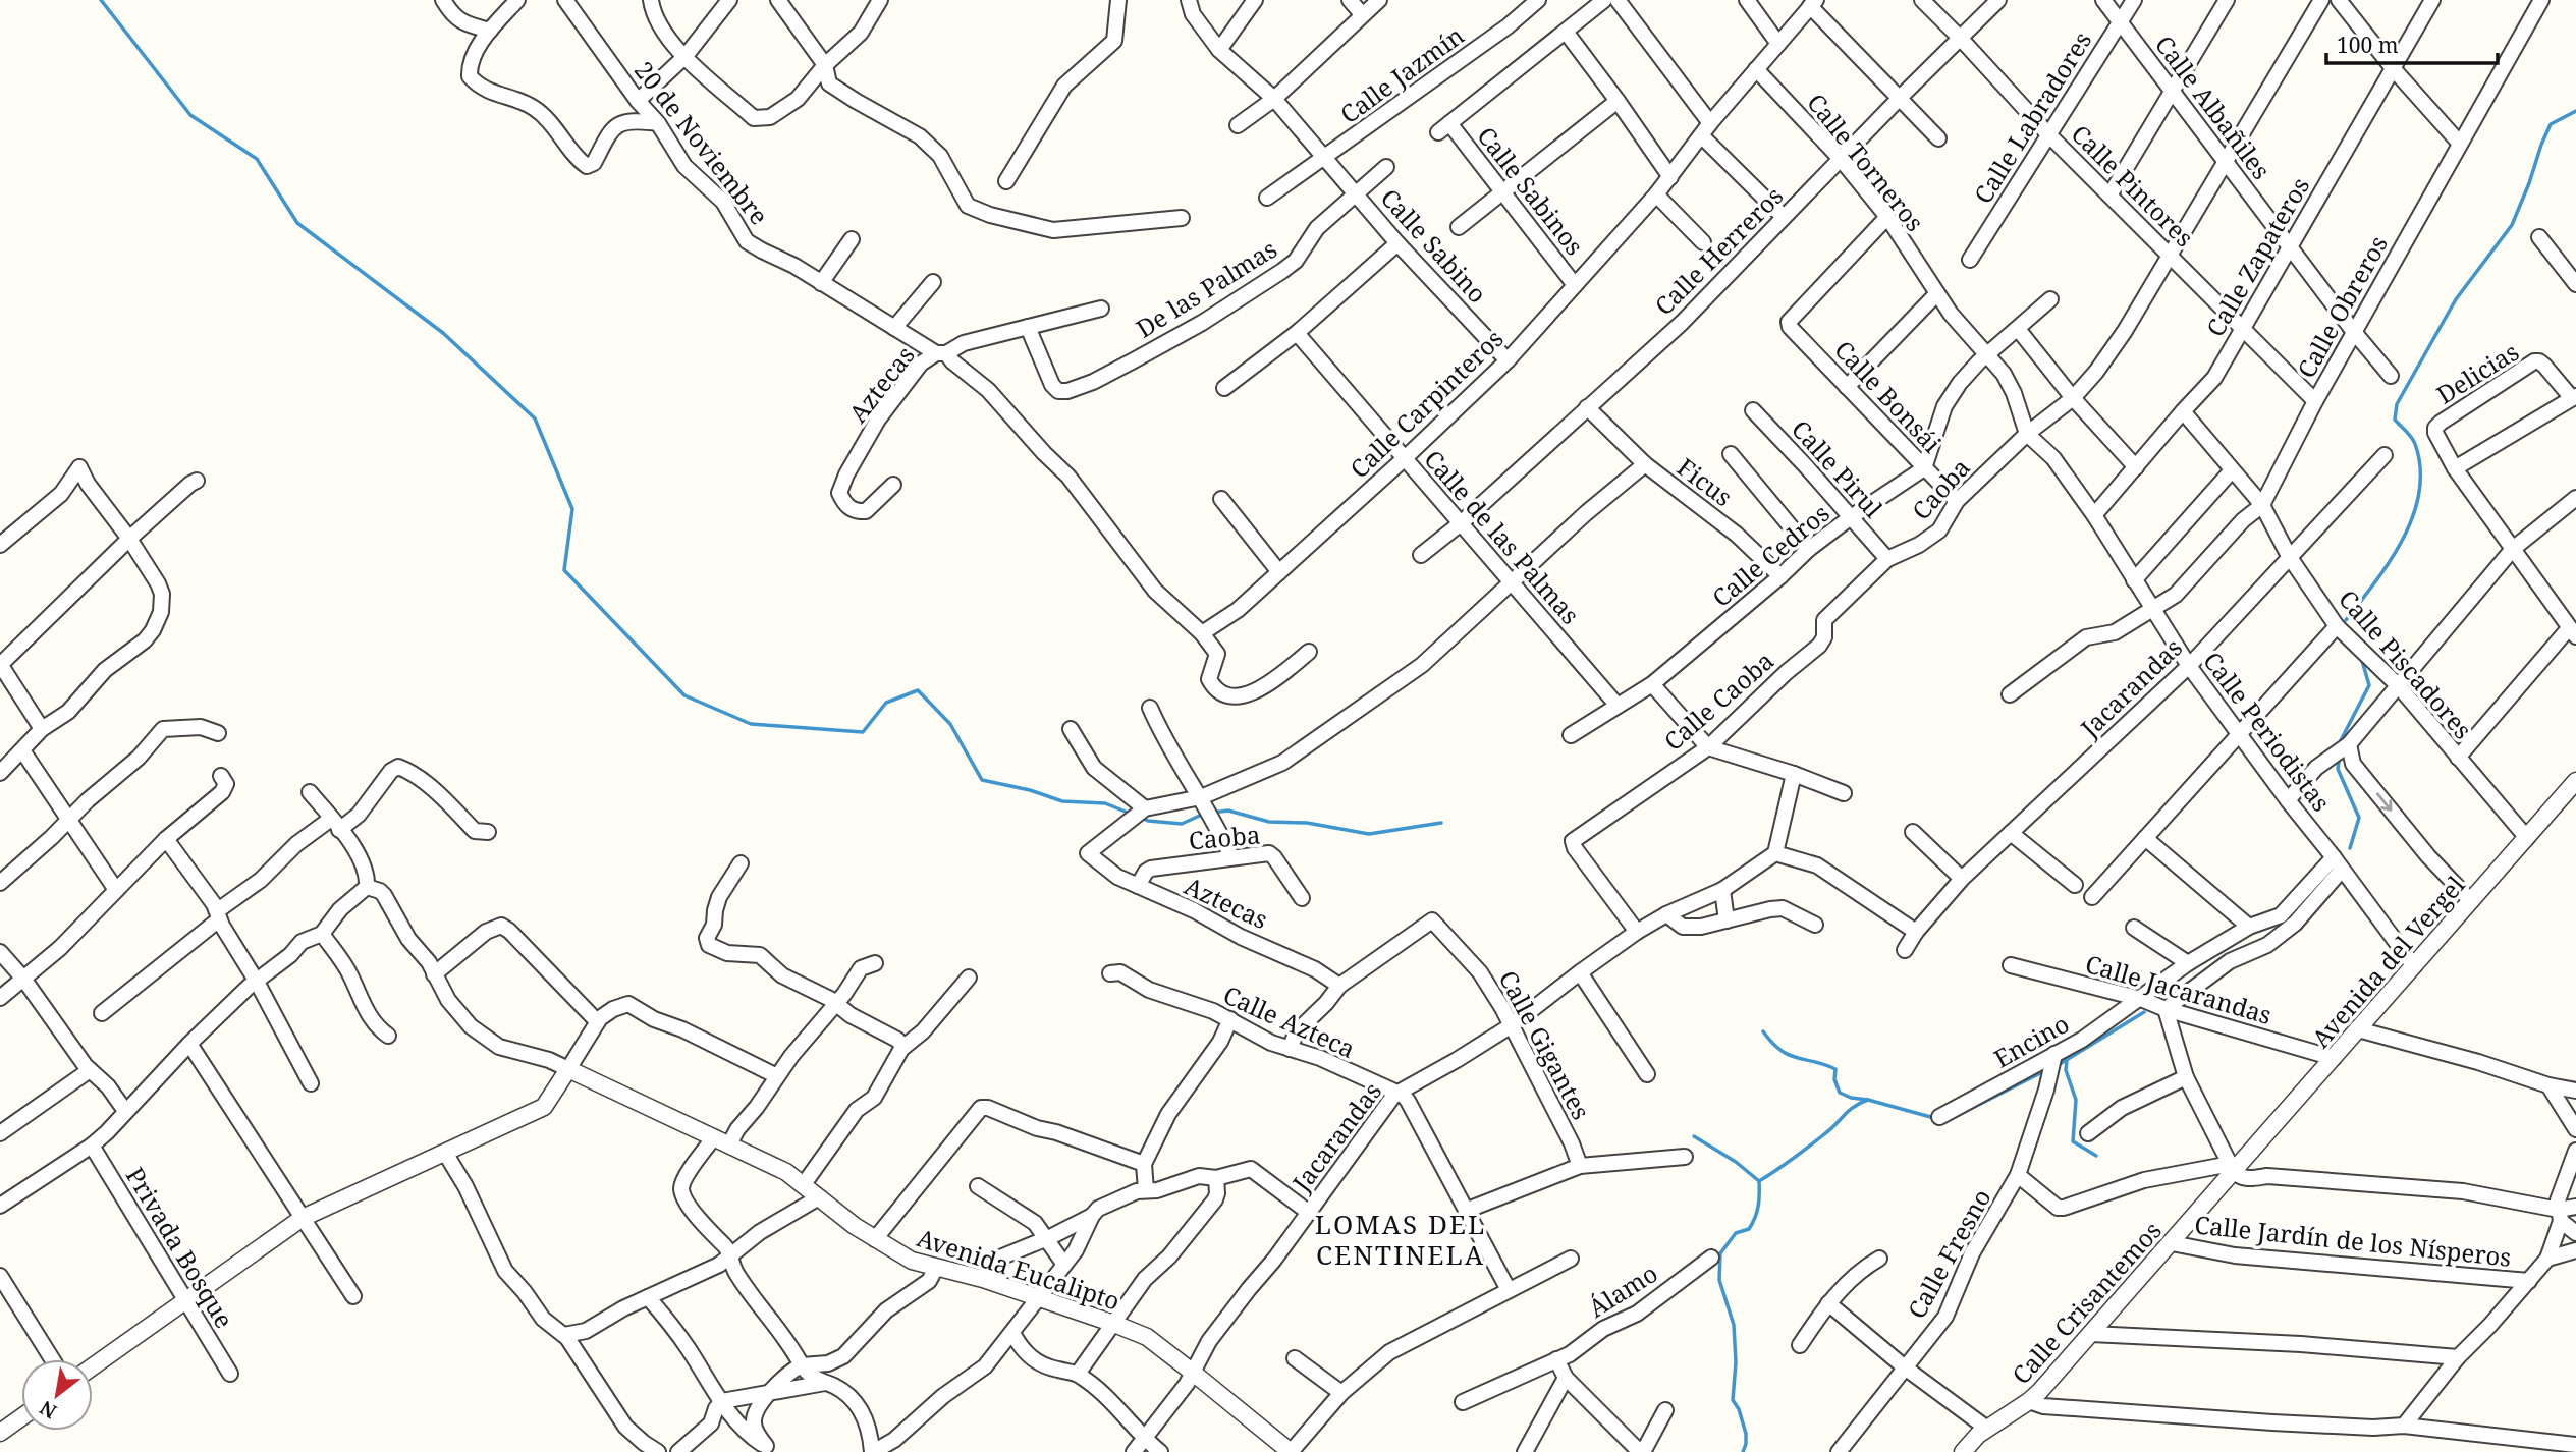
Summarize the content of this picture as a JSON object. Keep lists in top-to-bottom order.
{
  "streets": {
    "street": [
      "Calle Jazmín",
      "Calle Albañiles",
      "Calle Labradores",
      "20 de Noviembre",
      "Calle Torneros",
      "Calle Pintores",
      "Calle Sabinos",
      "Calle Sabino",
      "Calle Herreros",
      "Calle Zapateros",
      "De las Palmas",
      "Calle Obreros",
      "Delicias",
      "Aztecas",
      "Calle Bonsái",
      "Calle Carpinteros",
      "Calle Pirul",
      "Ficus",
      "Caoba",
      "Calle de las Palmas",
      "Calle Cedros",
      "Calle Piscadores",
      "Jacarandas",
      "Calle Caoba",
      "Calle Periodistas",
      "Avenida del Vergel",
      "Calle Jacarandas",
      "Calle Azteca",
      "Encino",
      "Calle Gigantes",
      "Calle Jardín de los Nísperos",
      "Privada Bosque",
      "Calle Fresno",
      "Avenida Eucalipto",
      "Álamo",
      "Calle Crisantemos"
    ]
  },
  "crossings": [
    ["Calle Jazmín", "Calle Sabino"],
    ["Calle Albañiles", "Calle Labradores"],
    ["Calle Albañiles", "Calle Zapateros"],
    ["Calle Albañiles", "Calle Obreros"],
    ["Calle Albañiles", "Caoba"],
    ["Calle Labradores", "Calle Pintores"],
    ["20 de Noviembre", "Aztecas"],
    ["20 de Noviembre", "Calle Carpinteros"],
    ["Calle Torneros", "Calle Herreros"],
    ["Calle Torneros", "Calle Bonsái"],
    ["Calle Torneros", "Calle Carpinteros"],
    ["Calle Torneros", "Caoba"],
    ["Calle Torneros", "Calle Periodistas"],
    ["Calle Pintores", "Calle Herreros"],
    ["Calle Pintores", "Calle Zapateros"],
    ["Calle Pintores", "Calle Obreros"],
    ["Calle Pintores", "Caoba"],
    ["Calle Sabinos", "Calle Carpinteros"],
    ["Calle Sabino", "De las Palmas"],
    ["Calle Sabino", "Calle Carpinteros"],
    ["Calle Herreros", "Ficus"],
    ["Calle Herreros", "Calle de las Palmas"],
    ["Calle Zapateros", "Calle Piscadores"],
    ["Calle Zapateros", "Calle Periodistas"],
    ["De las Palmas", "Aztecas"],
    ["Calle Obreros", "Calle Piscadores"],
    ["Calle Obreros", "Calle Periodistas"],
    ["Aztecas", "Caoba"],
    ["Aztecas", "Calle Gigantes"],
    ["Calle Bonsái", "Caoba"],
    ["Calle Bonsái", "Calle Cedros"],
    ["Calle Carpinteros", "Calle de las Palmas"],
    ["Calle Pirul", "Caoba"],
    ["Calle Pirul", "Calle Cedros"],
    ["Ficus", "Calle Cedros"],
    ["Caoba", "Calle Caoba"],
    ["Caoba", "Calle Periodistas"],
    ["Calle de las Palmas", "Calle Cedros"],
    ["Calle Piscadores", "Jacarandas"],
    ["Calle Piscadores", "Avenida del Vergel"],
    ["Jacarandas", "Calle Caoba"],
    ["Jacarandas", "Calle Periodistas"],
    ["Jacarandas", "Calle Azteca"],
    ["Jacarandas", "Calle Gigantes"],
    ["Jacarandas", "Avenida Eucalipto"],
    ["Calle Periodistas", "Avenida del Vergel"],
    ["Calle Periodistas", "Encino"],
    ["Avenida del Vergel", "Calle Jacarandas"],
    ["Avenida del Vergel", "Calle Crisantemos"],
    ["Calle Jacarandas", "Encino"],
    ["Encino", "Calle Fresno"],
    ["Calle Jardín de los Nísperos", "Calle Crisantemos"]
  ],
  "districts": ["LOMAS DEL CENTINELA"],
  "scale_bar": "100 m",
  "north": "bottom left"
}
